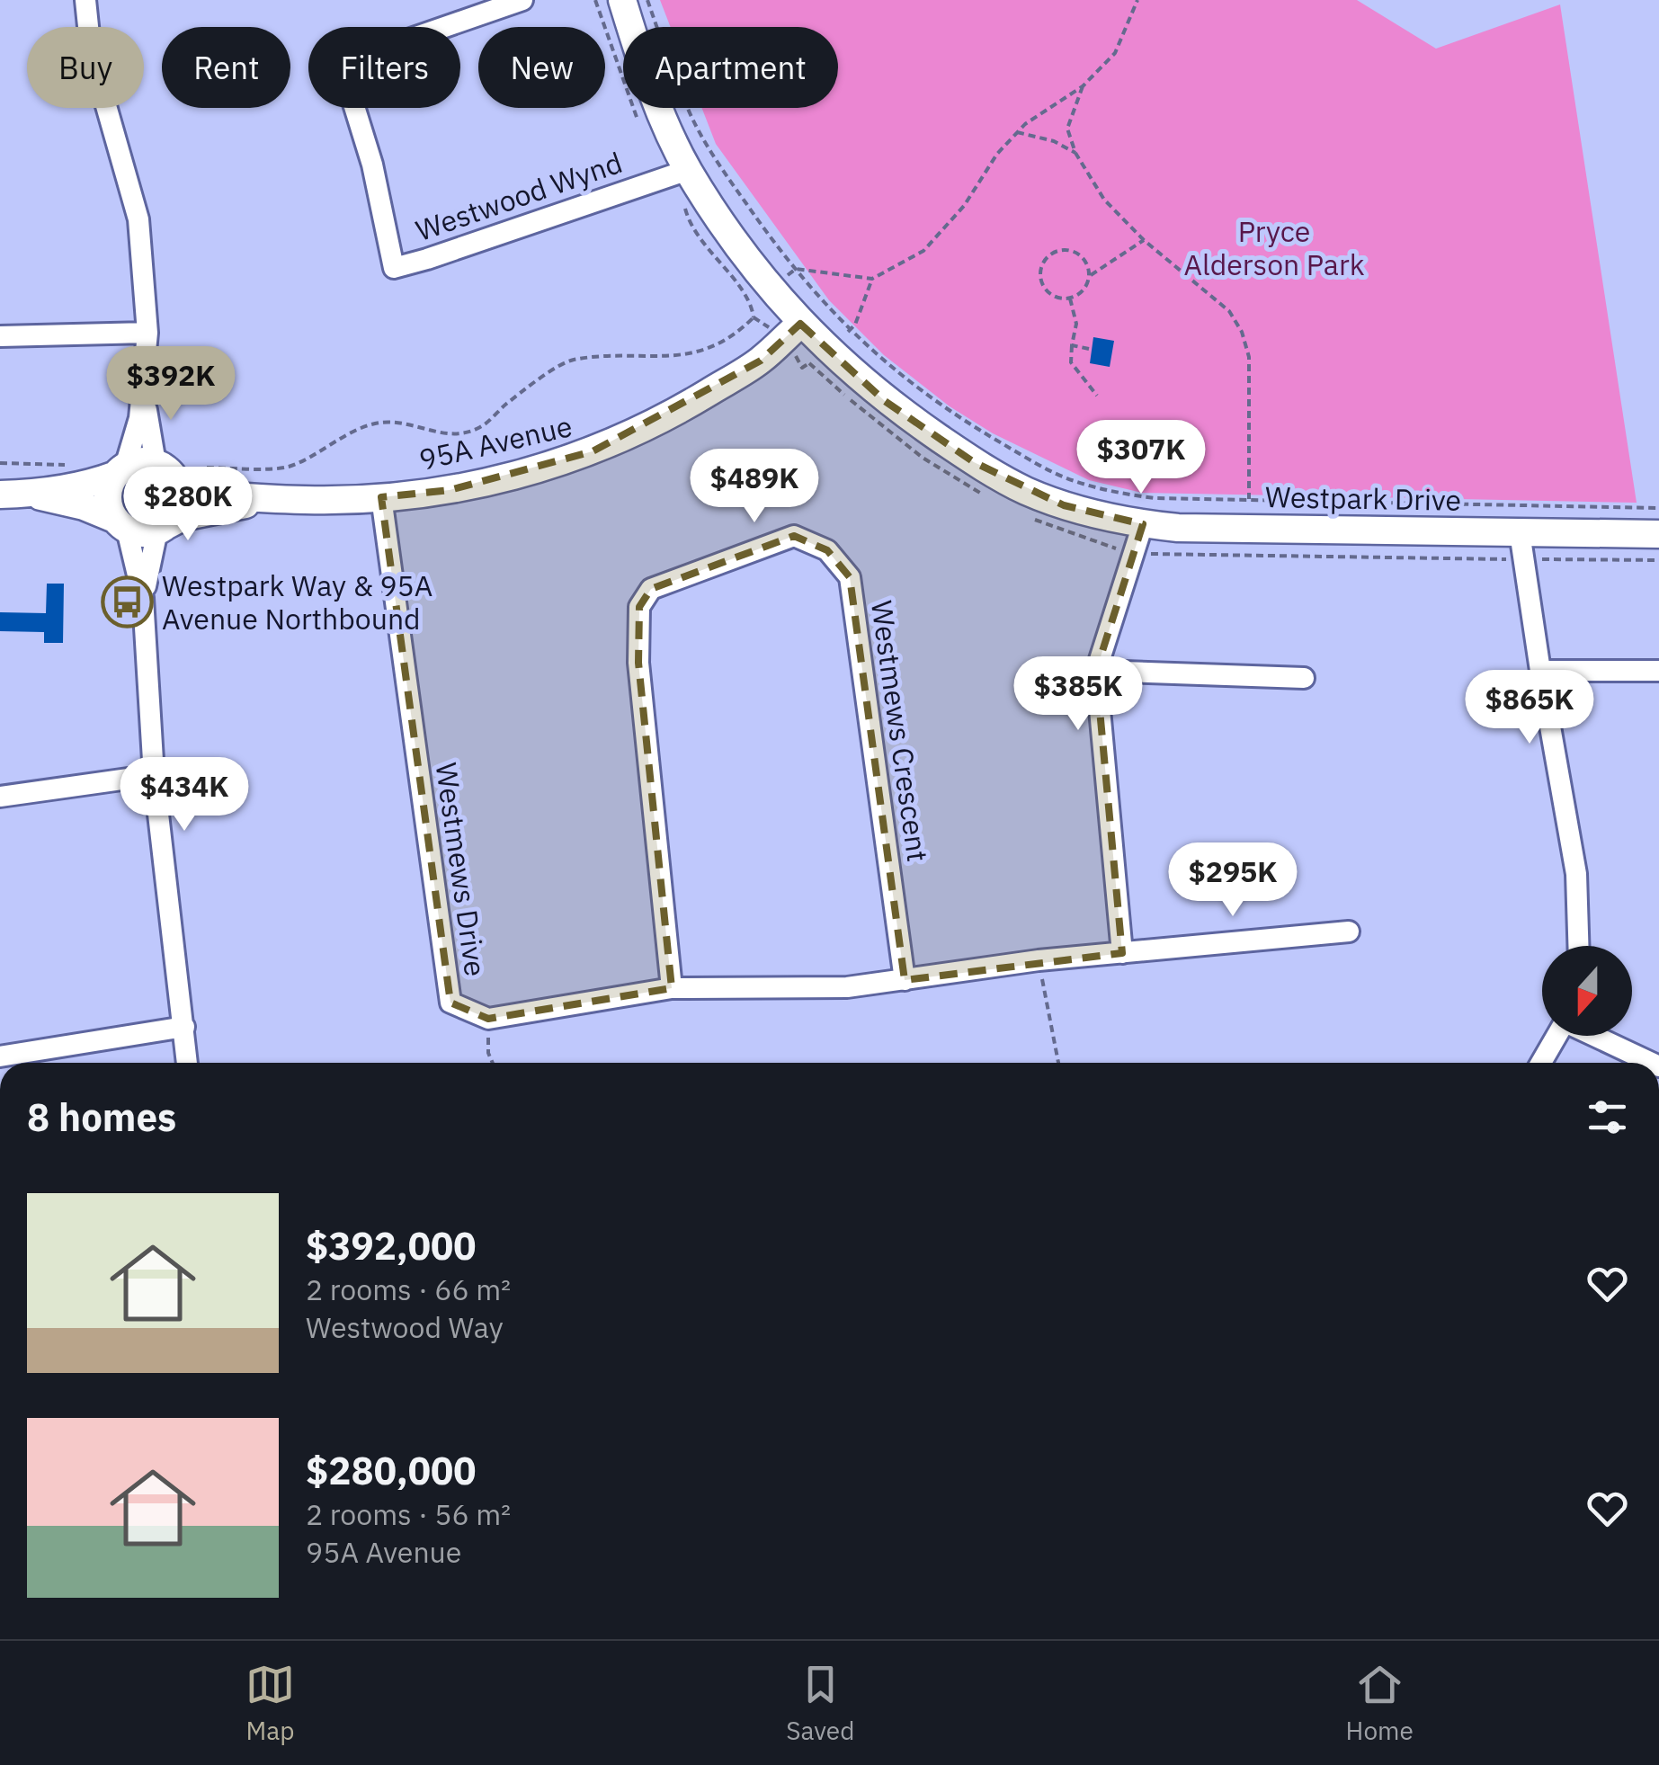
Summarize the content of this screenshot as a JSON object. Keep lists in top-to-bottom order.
{
  "streets": {
    "street": [
      "Westwood Wynd",
      "95A Avenue",
      "Westpark Drive",
      "Westmews Crescent",
      "Westmews Drive"
    ]
  },
  "crossings": [
    ["Westwood Wynd", "Westpark Drive"],
    ["95A Avenue", "Westpark Drive"],
    ["95A Avenue", "Westmews Drive"]
  ],
  "parks": ["Pryce Alderson Park"],
  "places": {
    "bus stop": ["Westpark Way & 95A Avenue Northbound"]
  },
  "north": "bottom",
  "page": {
    "chip": [
      "Buy",
      "Rent",
      "Filters",
      "New",
      "Apartment"
    ],
    "price": [
      "$392K",
      "$307K",
      "$489K",
      "$280K",
      "$385K",
      "$865K",
      "$434K",
      "$295K"
    ],
    "heading": "8 homes",
    "list": [
      {
        "name": "$392,000",
        "note": "2 rooms · 66 m² · Westwood Way"
      },
      {
        "name": "$280,000",
        "note": "2 rooms · 56 m² · 95A Avenue"
      }
    ],
    "tabs": ["Map", "Saved", "Home"]
  }
}
